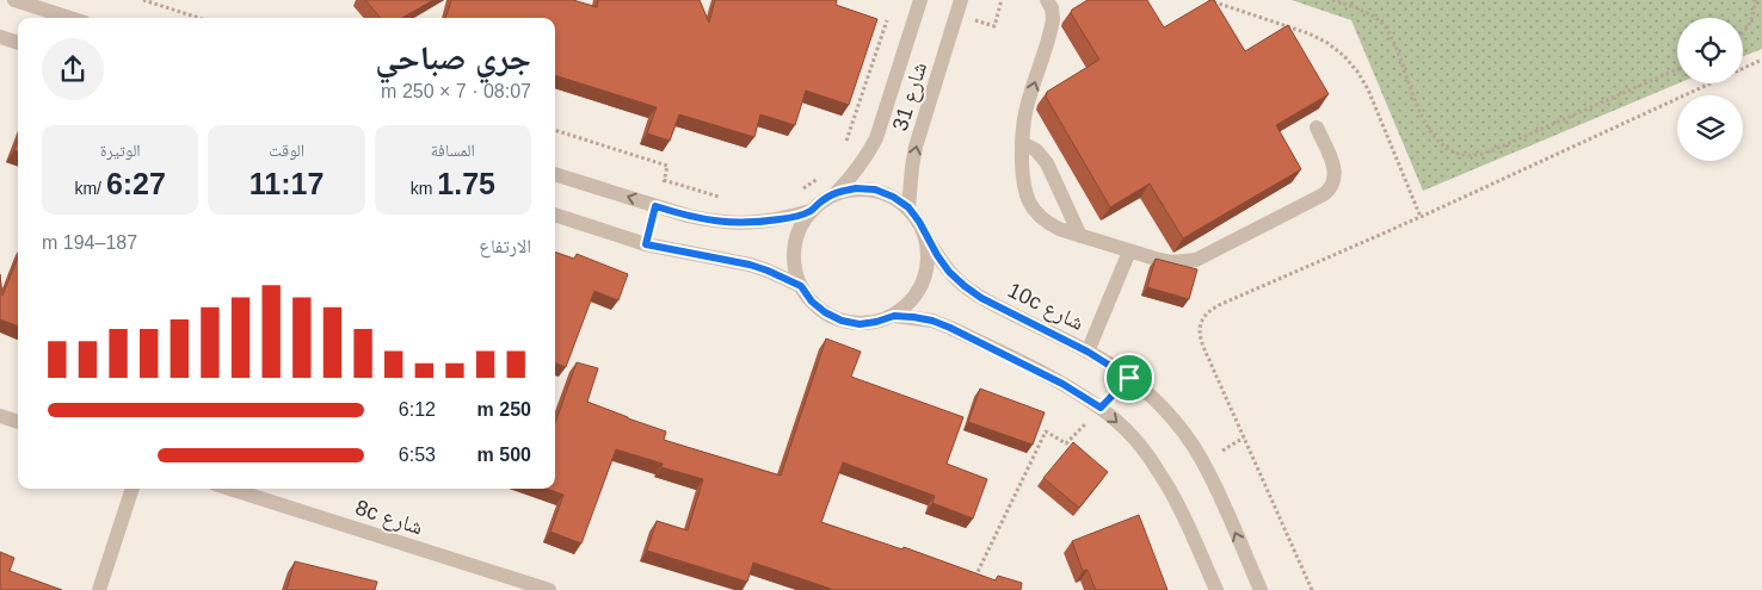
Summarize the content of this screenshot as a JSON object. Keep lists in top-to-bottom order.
{
  "streets": {
    "street": ["شارع 31", "10c شارع", "8c شارع"]
  },
  "crossings": [
    ["شارع 31", "10c شارع"]
  ],
  "page": {
    "heading": ["جري صباحي", "08:07 · 7 × 250 m"],
    "stats": [
      ["المسافة", "1.75 km"],
      ["الوقت", "11:17"],
      ["الوتيرة", "6:27 /km"]
    ],
    "chart": ["الارتفاع", "187–194 m"],
    "list": [
      {
        "name": "250 m",
        "note": "6:12"
      },
      {
        "name": "500 m",
        "note": "6:53"
      }
    ]
  }
}
